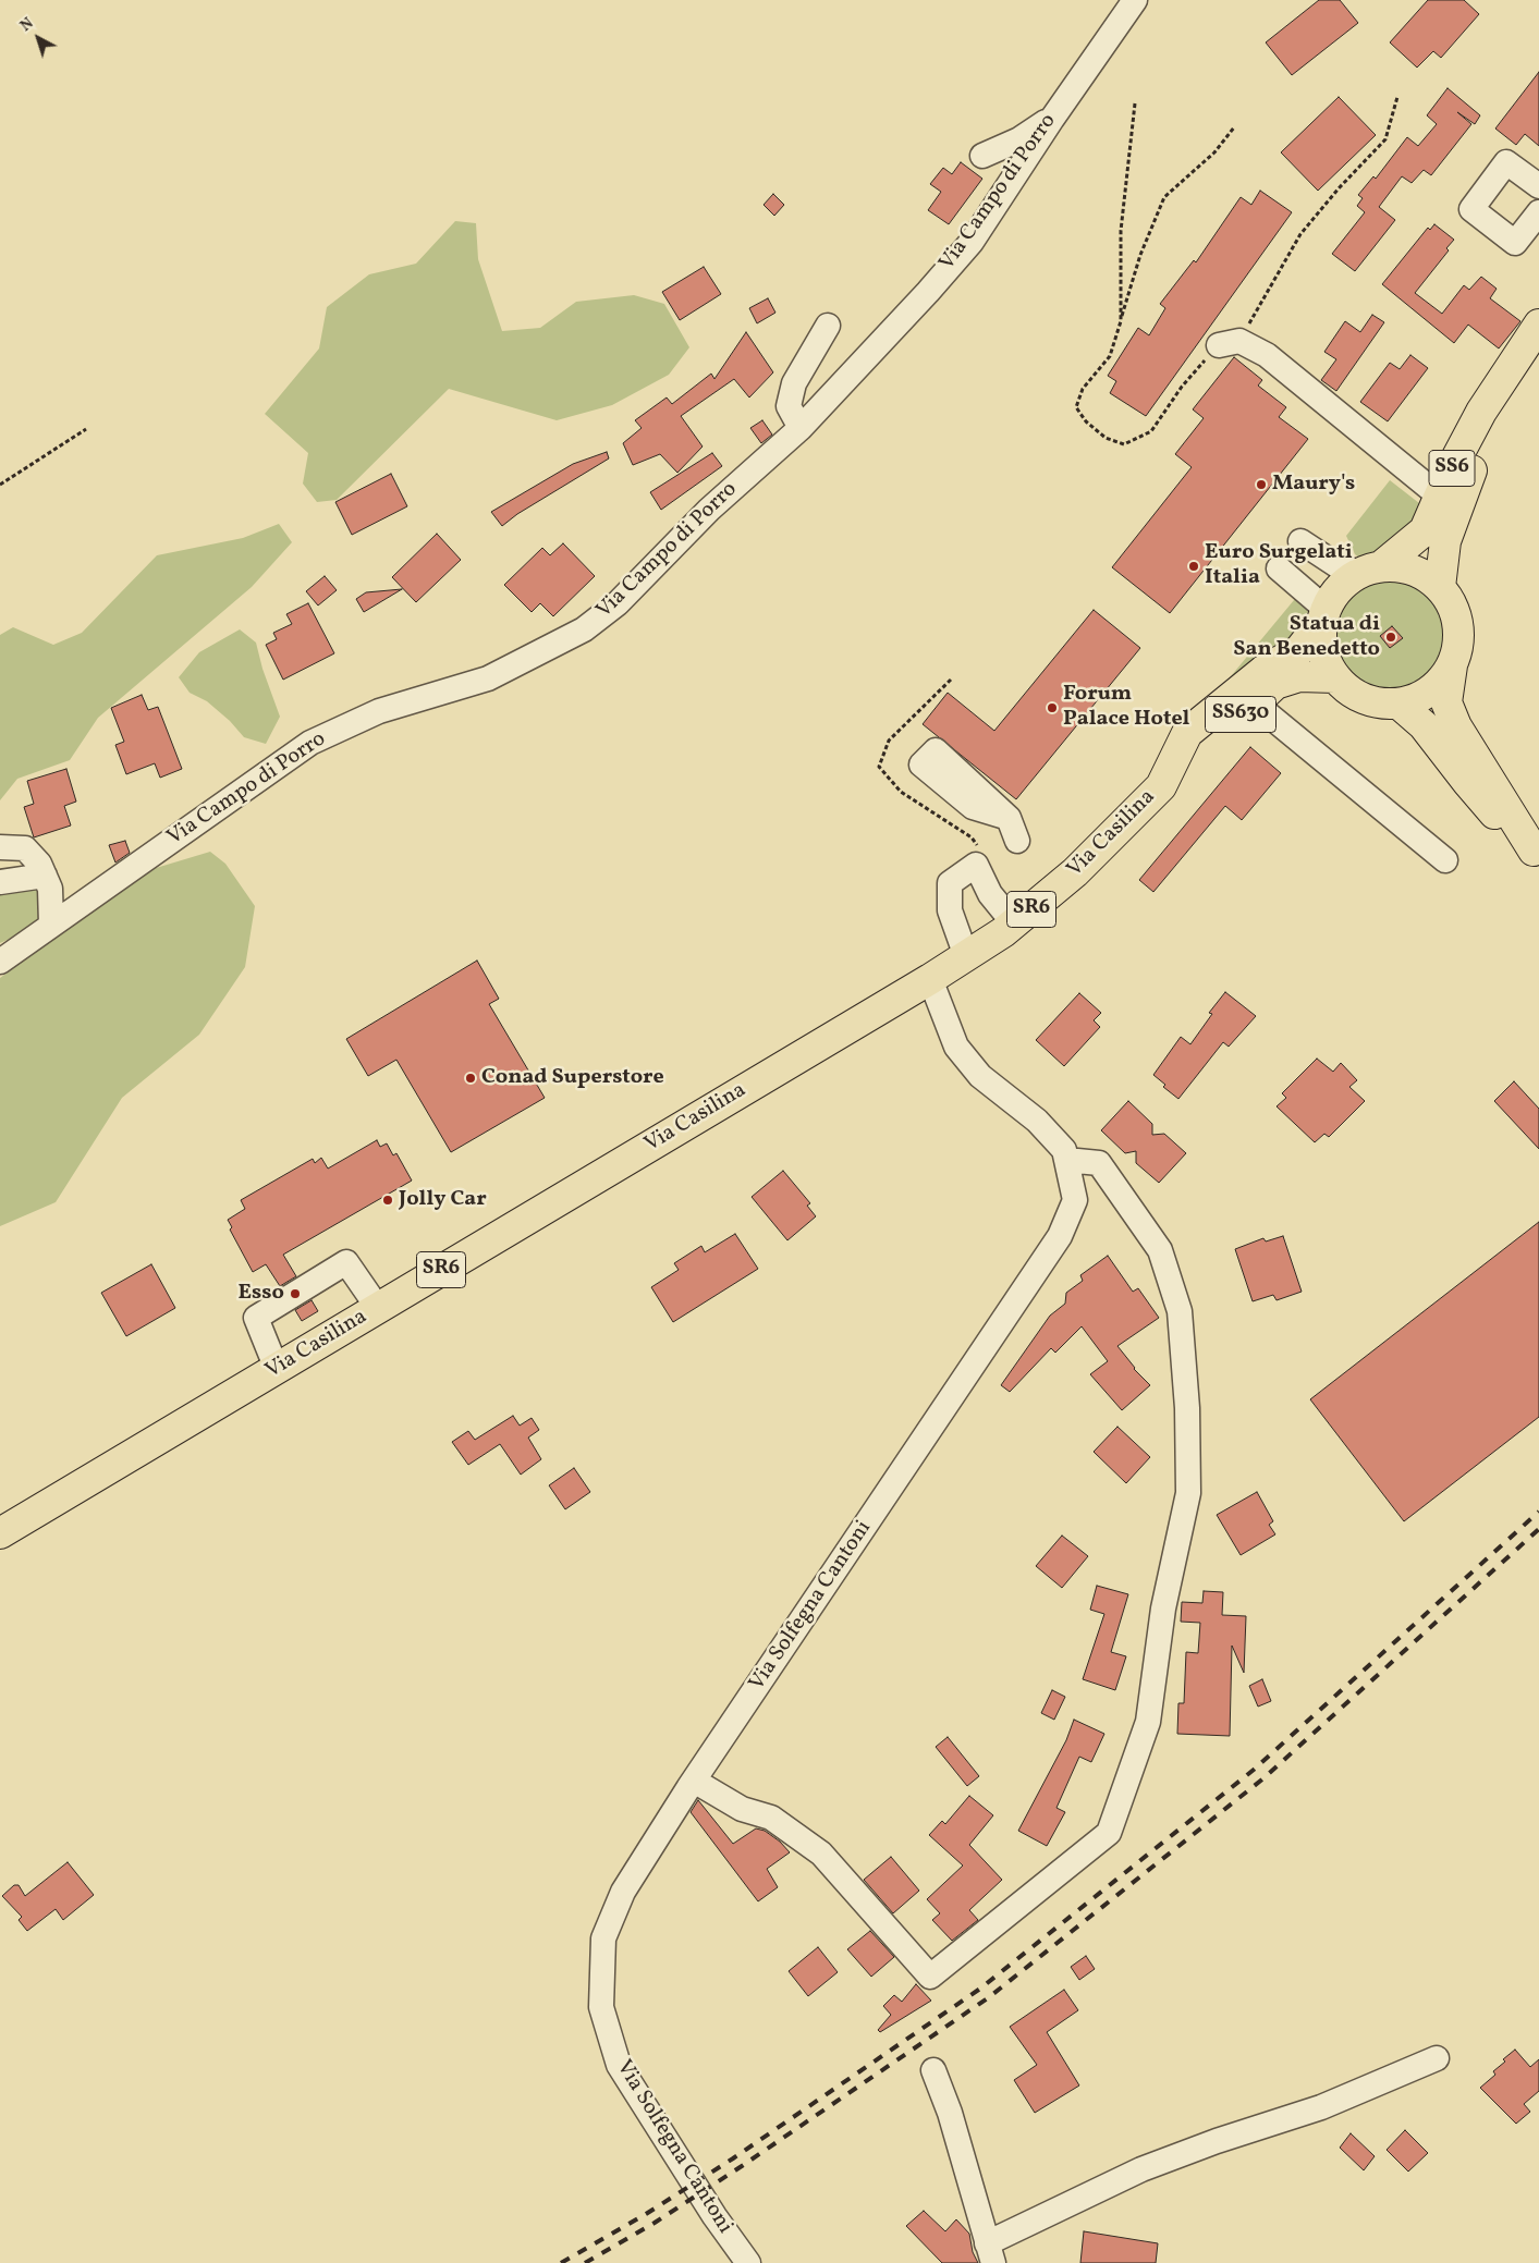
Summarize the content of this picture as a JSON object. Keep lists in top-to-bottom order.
{
  "streets": {
    "main road": [
      "SS6",
      "SS630",
      "Via Casilina",
      "SR6"
    ],
    "street": ["Via Campo di Porro", "Via Solfegna Cantoni"]
  },
  "crossings": [
    ["SS6", "SS630"],
    ["SS6", "Via Casilina"],
    ["SS630", "Via Casilina"],
    ["Via Casilina", "Via Solfegna Cantoni"]
  ],
  "places": [
    "Maury's",
    "Euro Surgelati Italia",
    "Statua di San Benedetto",
    "Forum Palace Hotel",
    "Conad Superstore",
    "Jolly Car",
    "Esso"
  ],
  "north": "top left"
}
